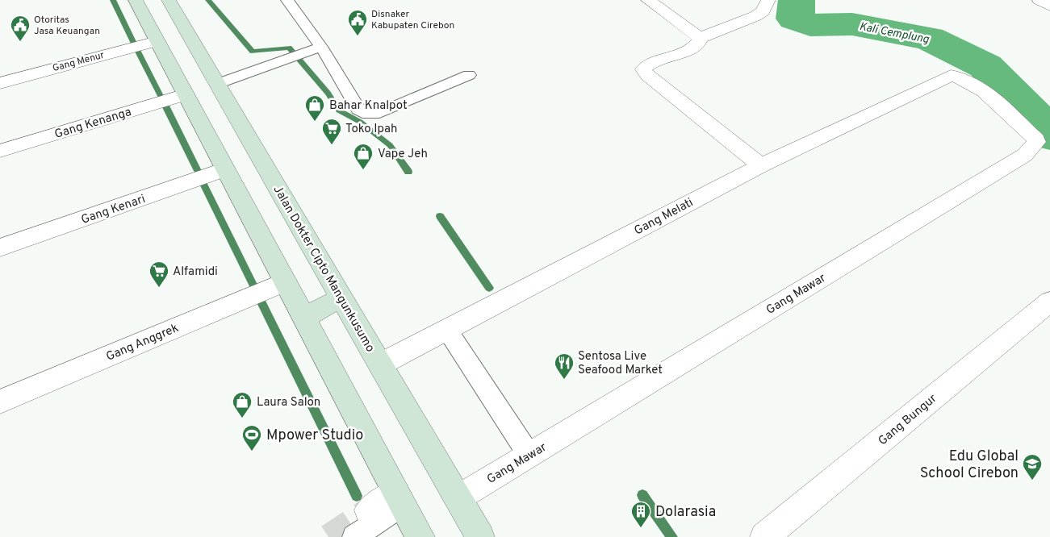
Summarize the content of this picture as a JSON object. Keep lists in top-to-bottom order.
{
  "streets": {
    "main road": ["Jalan Dokter Cipto Mangunkusumo"],
    "street": [
      "Gang Menur",
      "Gang Kenanga",
      "Gang Kenari",
      "Gang Melati",
      "Gang Mawar",
      "Gang Anggrek",
      "Gang Bungur"
    ]
  },
  "crossings": [
    ["Gang Melati", "Jalan Dokter Cipto Mangunkusumo"],
    ["Gang Melati", "Gang Mawar"],
    ["Jalan Dokter Cipto Mangunkusumo", "Gang Mawar"]
  ],
  "water": ["Kali Cemplung"],
  "places": {
    "public building": ["Disnaker Kabupaten Cirebon", "Otoritas Jasa Keuangan"],
    "shop": ["Bahar Knalpot", "Vape Jeh", "Laura Salon"],
    "supermarket": ["Toko Ipah", "Alfamidi"],
    "restaurant": ["Sentosa Live Seafood Market"],
    "sports": ["Mpower Studio"],
    "school or university": ["Edu Global School Cirebon"],
    "building": ["Dolarasia"]
  }
}
